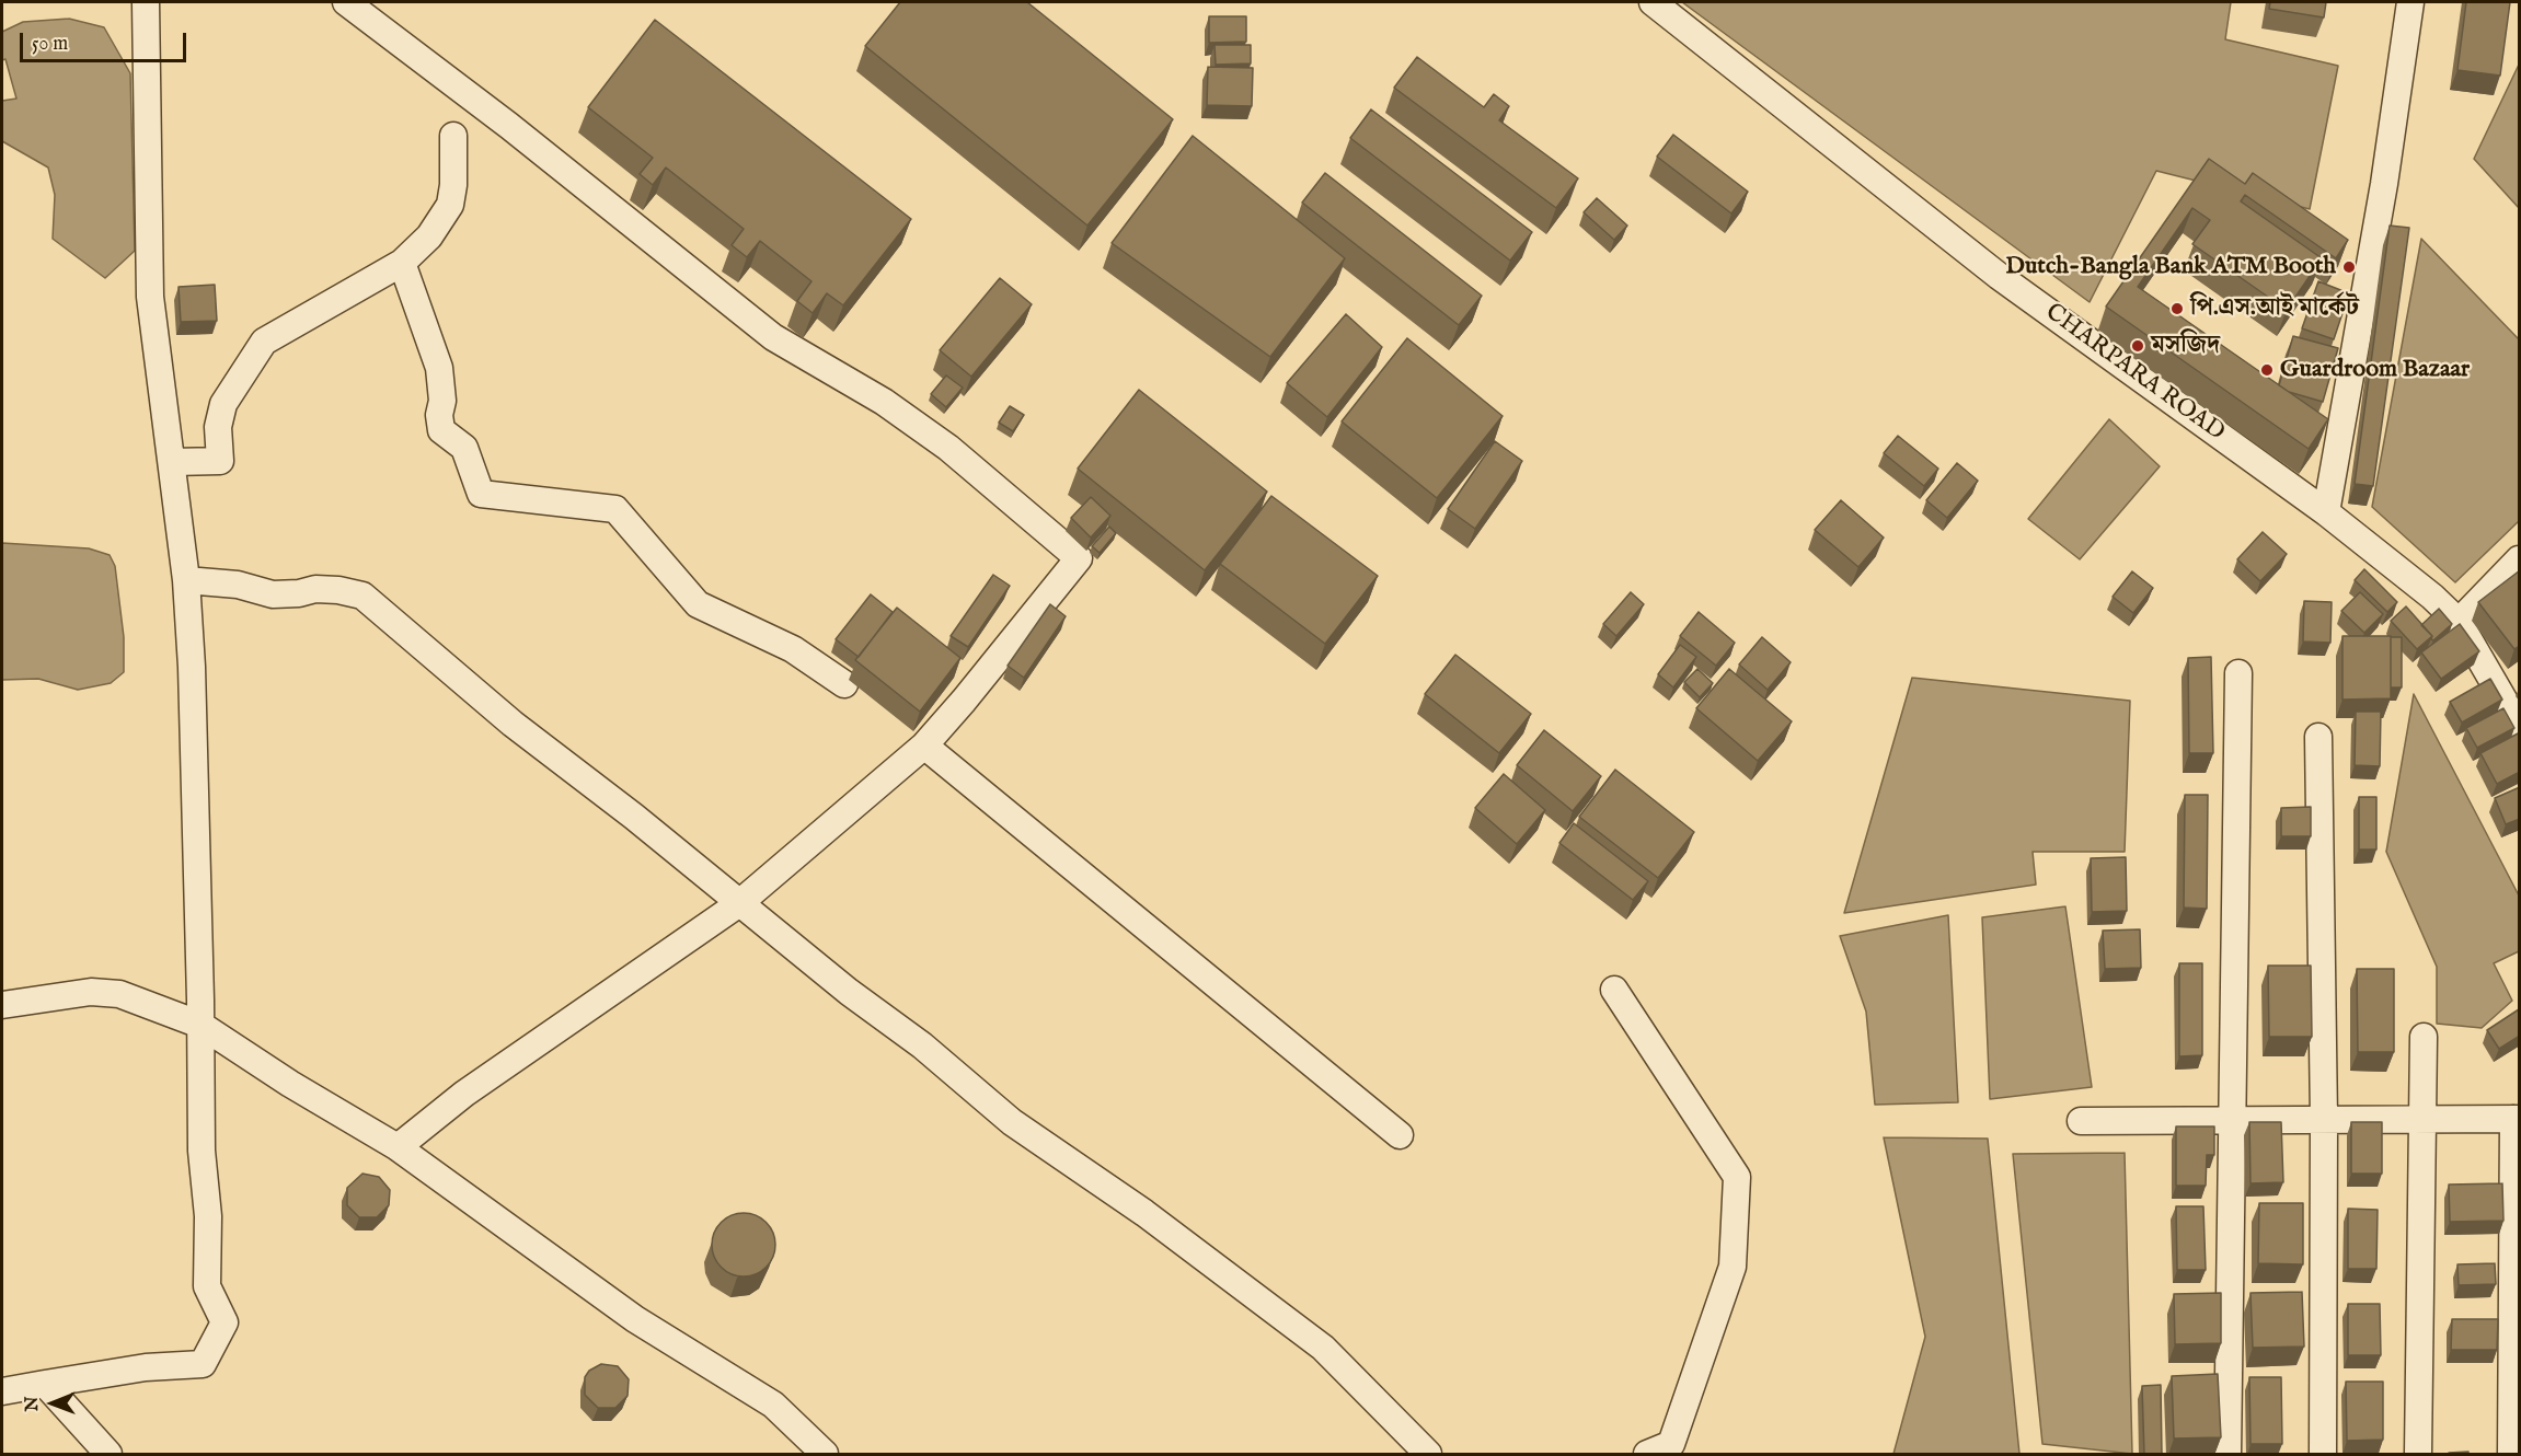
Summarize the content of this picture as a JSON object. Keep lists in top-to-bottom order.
{
  "streets": {
    "street": ["CHARPARA ROAD"]
  },
  "places": [
    "Dutch-Bangla Bank ATM Booth",
    "পি.এস.আই মার্কেট",
    "মসজিদ",
    "Guardroom Bazaar"
  ],
  "scale_bar": "50 m",
  "north": "left"
}
